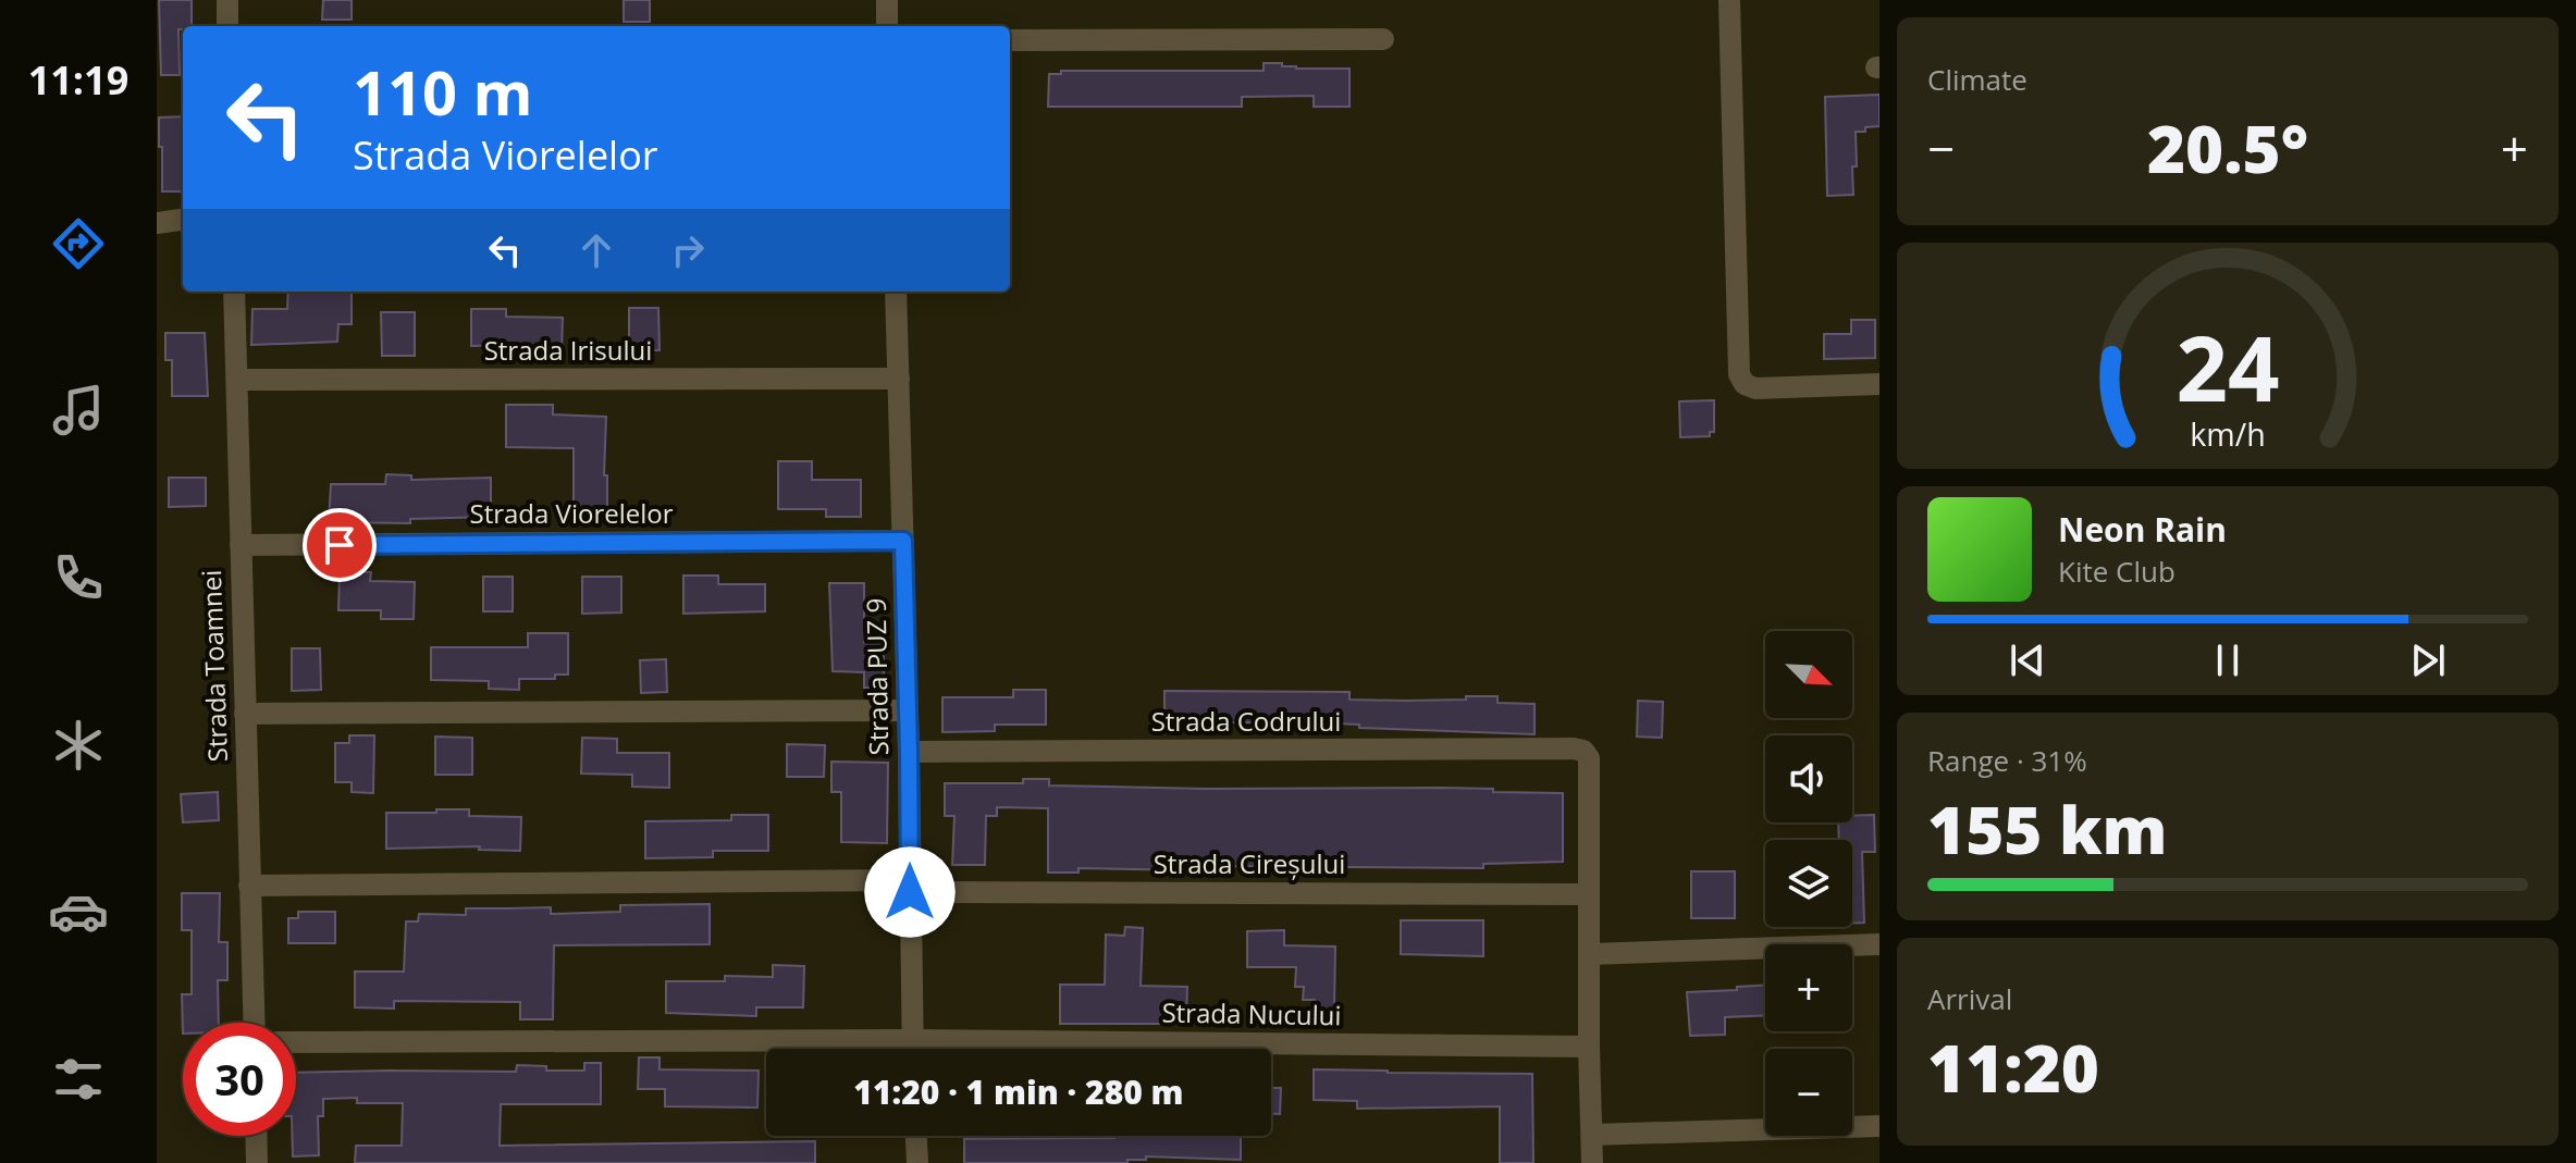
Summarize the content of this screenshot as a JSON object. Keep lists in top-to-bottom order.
{
  "streets": {
    "street": [
      "Strada Irisului",
      "Strada Viorelelor",
      "Strada Toamnei",
      "Strada PUZ 9",
      "Strada Codrului",
      "Strada Cireșului",
      "Strada Nucului"
    ]
  },
  "crossings": [
    ["Strada Irisului", "Strada Toamnei"],
    ["Strada Irisului", "Strada PUZ 9"],
    ["Strada Viorelelor", "Strada Toamnei"],
    ["Strada Viorelelor", "Strada PUZ 9"],
    ["Strada Toamnei", "Strada Cireșului"],
    ["Strada PUZ 9", "Strada Codrului"],
    ["Strada PUZ 9", "Strada Cireșului"],
    ["Strada PUZ 9", "Strada Nucului"],
    ["Strada Codrului", "Strada Cireșului"]
  ],
  "north": "bottom right",
  "page": {
    "tabs": "11:19",
    "tile": [
      "Climate",
      ["Range · 31%", "155 km"],
      ["Arrival", "11:20"]
    ],
    "turn": ["110 m", "Strada Viorelelor"],
    "heat": ["−", "20.5°", "+"],
    "song": ["Neon Rain", "Kite Club"],
    "map_buttons": ["+", "−"],
    "limit": "30",
    "trip": "11:20 · 1 min · 280 m",
    "gauge": ["24", "km/h"]
  }
}
